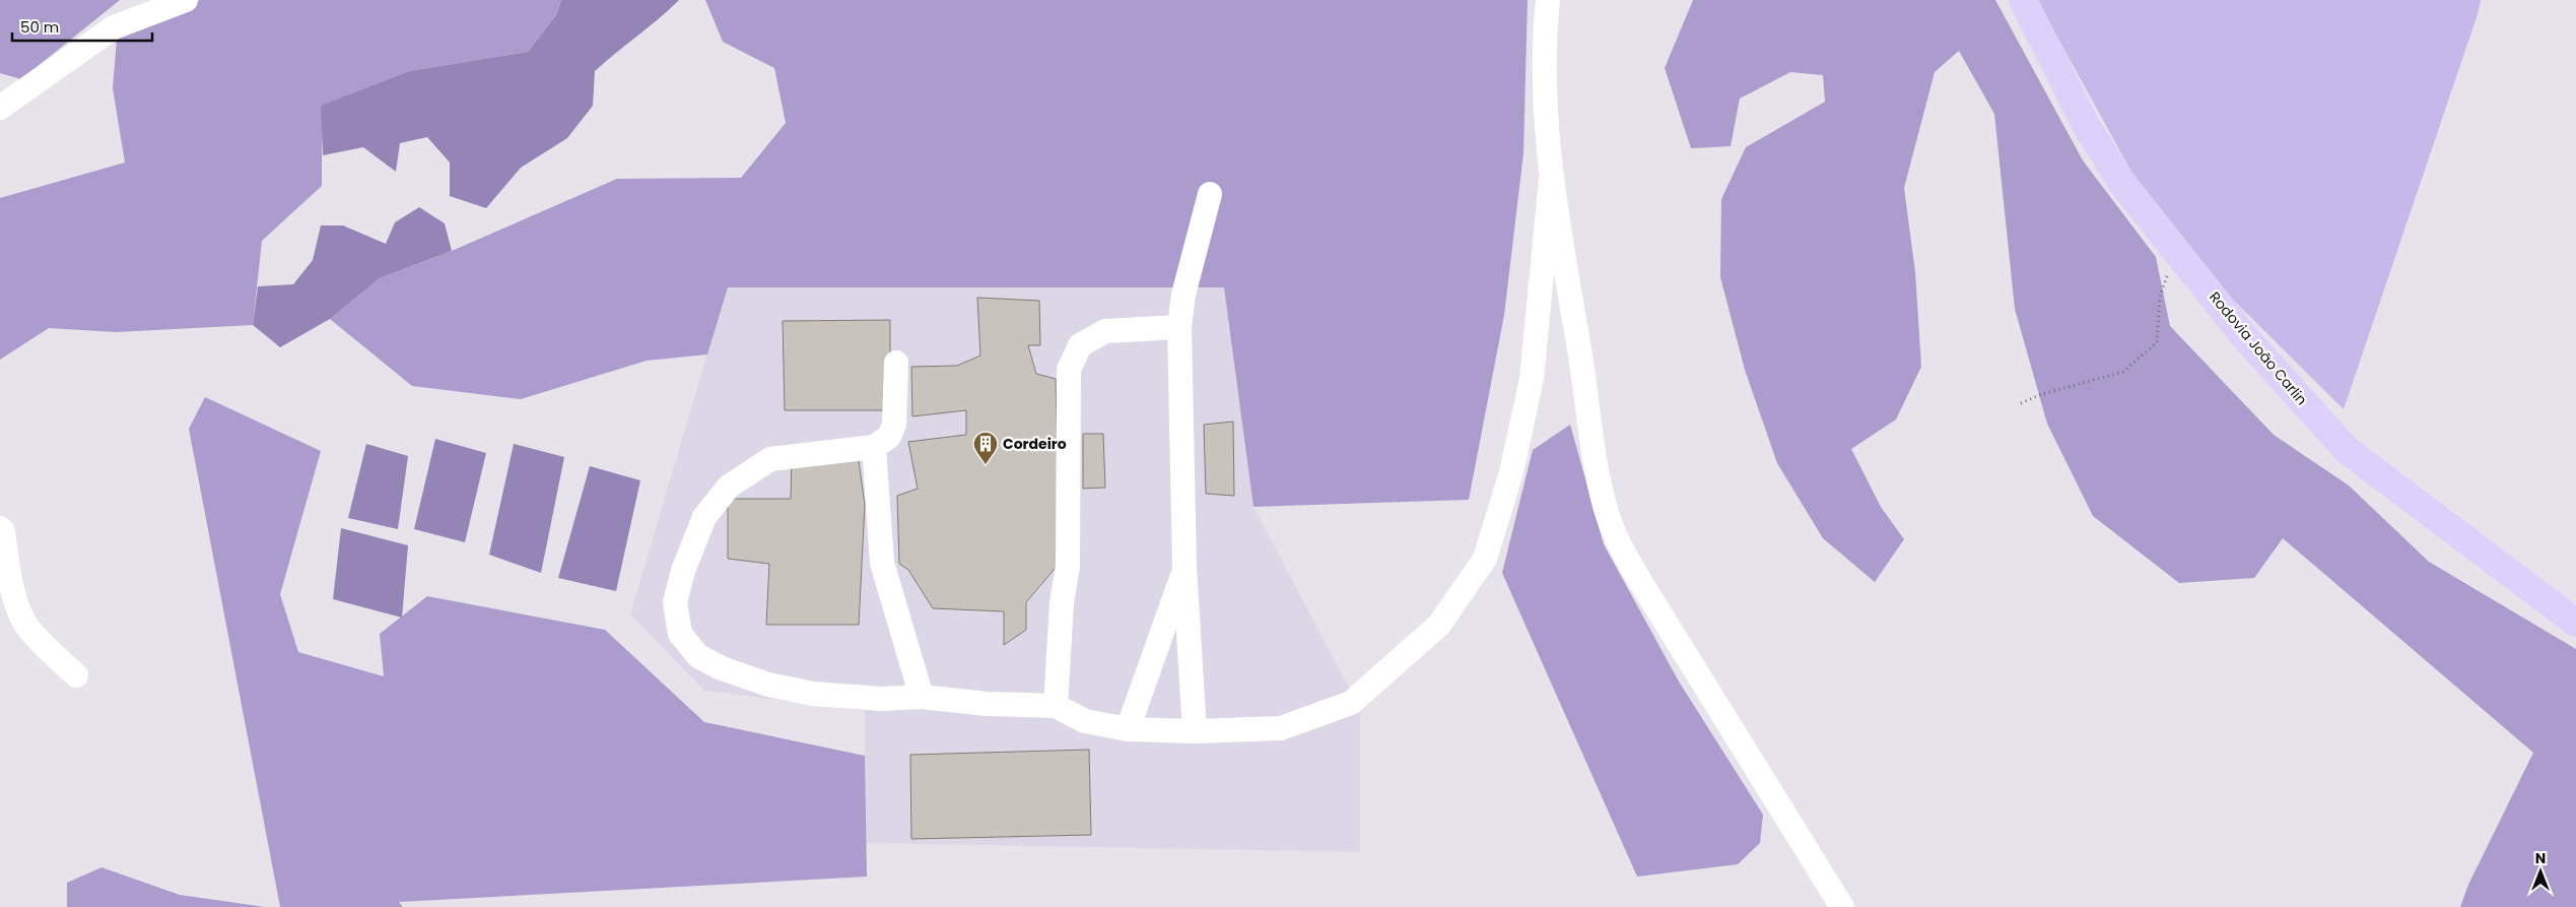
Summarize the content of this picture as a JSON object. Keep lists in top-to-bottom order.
{
  "streets": {
    "main road": ["Rodovia João Carlin"]
  },
  "places": {
    "building": ["Cordeiro"]
  },
  "scale_bar": "50 m",
  "north": "top"
}
